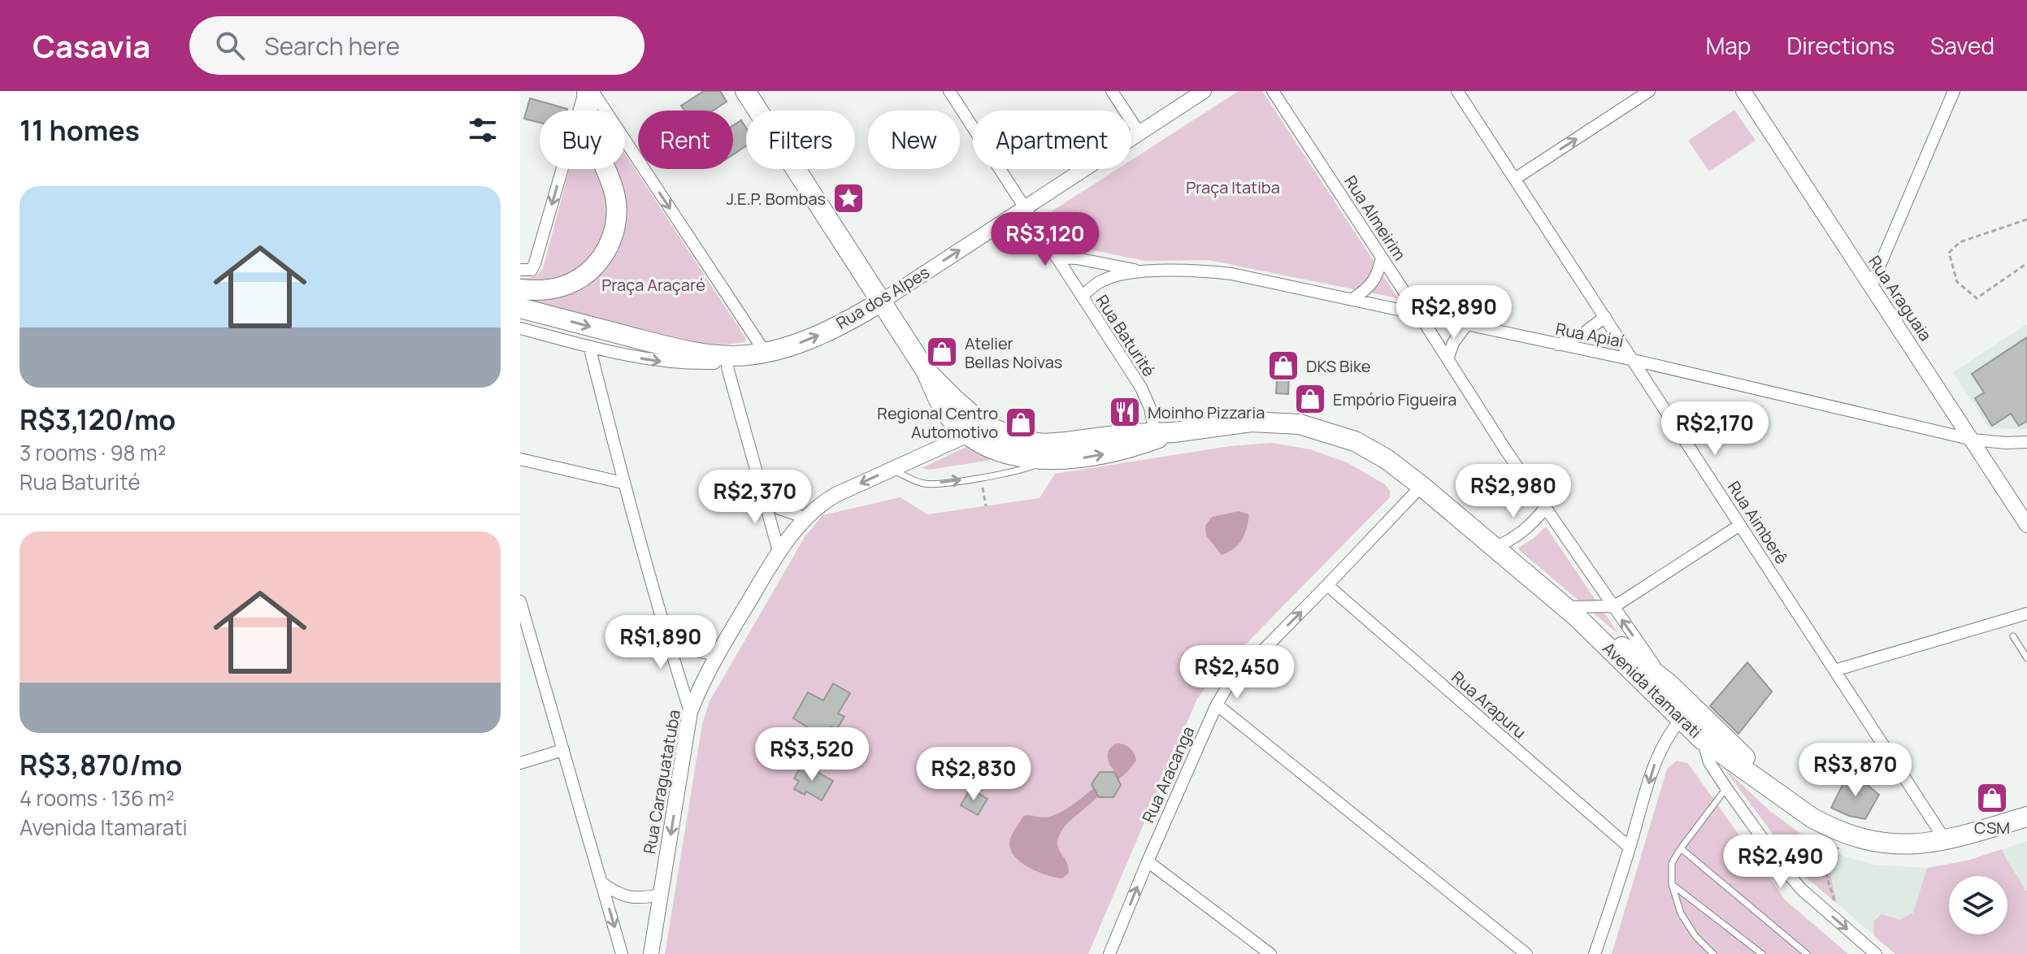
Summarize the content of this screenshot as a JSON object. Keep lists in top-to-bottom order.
{
  "streets": {
    "main road": ["Rua dos Alpes", "Avenida Itamarati"],
    "street": [
      "Rua Almeirim",
      "Rua Araguaia",
      "Rua Apiaí",
      "Rua Baturité",
      "Rua Aimberê",
      "Rua Arapuru",
      "Rua Aracanga",
      "Rua Caraguatatuba"
    ]
  },
  "crossings": [
    ["Rua Almeirim", "Rua Apiaí"],
    ["Rua Almeirim", "Avenida Itamarati"],
    ["Rua dos Alpes", "Rua Baturité"],
    ["Rua dos Alpes", "Avenida Itamarati"],
    ["Rua Araguaia", "Rua Apiaí"],
    ["Rua Apiaí", "Rua Baturité"],
    ["Rua Apiaí", "Rua Aimberê"],
    ["Rua Baturité", "Avenida Itamarati"],
    ["Rua Aimberê", "Avenida Itamarati"],
    ["Avenida Itamarati", "Rua Aracanga"],
    ["Avenida Itamarati", "Rua Caraguatatuba"],
    ["Rua Arapuru", "Rua Aracanga"]
  ],
  "one_way": ["Rua dos Alpes", "Rua Aracanga", "Rua Caraguatatuba"],
  "parks": ["Praça Itatiba", "Praça Araçaré"],
  "places": {
    "place": ["J.E.P. Bombas"],
    "shop": [
      "Atelier Bellas Noivas",
      "DKS Bike",
      "Empório Figueira",
      "Regional Centro Automotivo",
      "CSM"
    ],
    "restaurant": ["Moinho Pizzaria"]
  },
  "page": {
    "header": "Casavia",
    "search": "Search here",
    "nav": ["Map", "Directions", "Saved"],
    "heading": "11 homes",
    "chip": [
      "Buy",
      "Rent",
      "Filters",
      "New",
      "Apartment"
    ],
    "list": [
      {
        "name": "R$3,120/mo",
        "note": "3 rooms · 98 m² · Rua Baturité"
      },
      {
        "name": "R$3,870/mo",
        "note": "4 rooms · 136 m² · Avenida Itamarati"
      }
    ],
    "price": [
      "R$3,120",
      "R$2,890",
      "R$2,170",
      "R$2,980",
      "R$2,370",
      "R$1,890",
      "R$2,450",
      "R$3,520",
      "R$3,870",
      "R$2,830",
      "R$2,490"
    ]
  }
}
